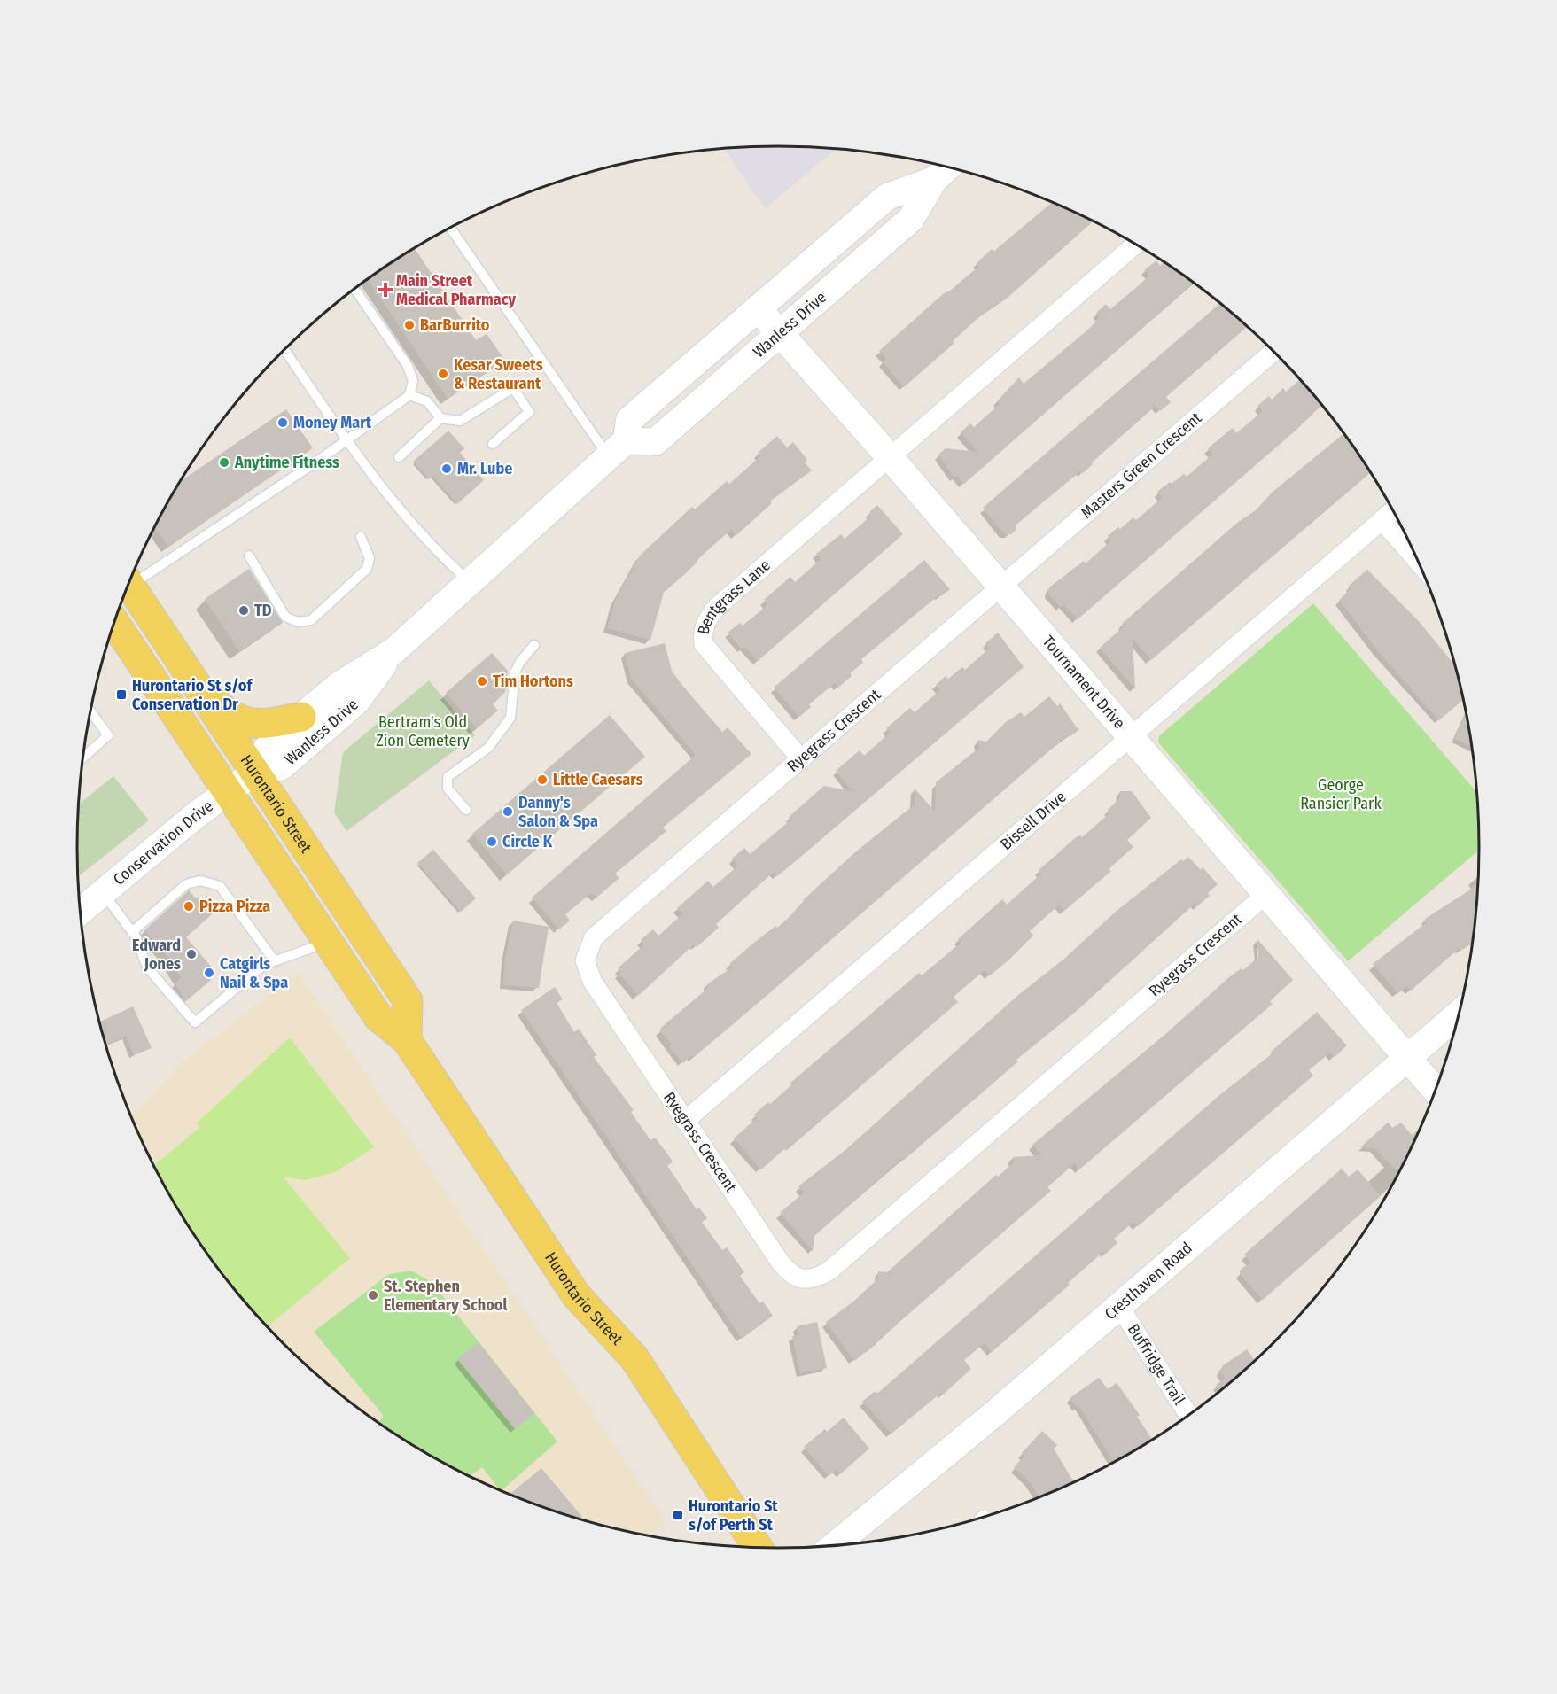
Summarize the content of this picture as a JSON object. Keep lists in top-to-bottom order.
{
  "streets": {
    "main road": ["Hurontario Street"],
    "street": [
      "Wanless Drive",
      "Masters Green Crescent",
      "Bentgrass Lane",
      "Tournament Drive",
      "Ryegrass Crescent",
      "Bissell Drive",
      "Conservation Drive",
      "Cresthaven Road",
      "Buffridge Trail"
    ]
  },
  "crossings": [
    ["Wanless Drive", "Tournament Drive"],
    ["Wanless Drive", "Hurontario Street"],
    ["Wanless Drive", "Conservation Drive"],
    ["Masters Green Crescent", "Tournament Drive"],
    ["Masters Green Crescent", "Ryegrass Crescent"],
    ["Bentgrass Lane", "Tournament Drive"],
    ["Bentgrass Lane", "Ryegrass Crescent"],
    ["Tournament Drive", "Ryegrass Crescent"],
    ["Tournament Drive", "Bissell Drive"],
    ["Tournament Drive", "Cresthaven Road"],
    ["Ryegrass Crescent", "Bissell Drive"],
    ["Hurontario Street", "Conservation Drive"],
    ["Cresthaven Road", "Buffridge Trail"]
  ],
  "parks": ["Bertram's Old Zion Cemetery", "George Ransier Park"],
  "places": {
    "health": ["Main Street Medical Pharmacy"],
    "other": [
      "BarBurrito",
      "Kesar Sweets & Restaurant",
      "Money Mart",
      "Anytime Fitness",
      "Mr. Lube",
      "TD",
      "Tim Hortons",
      "Little Caesars",
      "Danny's Salon & Spa",
      "Circle K",
      "Pizza Pizza",
      "Edward Jones",
      "Catgirls Nail & Spa",
      "St. Stephen Elementary School"
    ],
    "transit": ["Hurontario St s/of Conservation Dr", "Hurontario St s/of Perth St"]
  }
}
